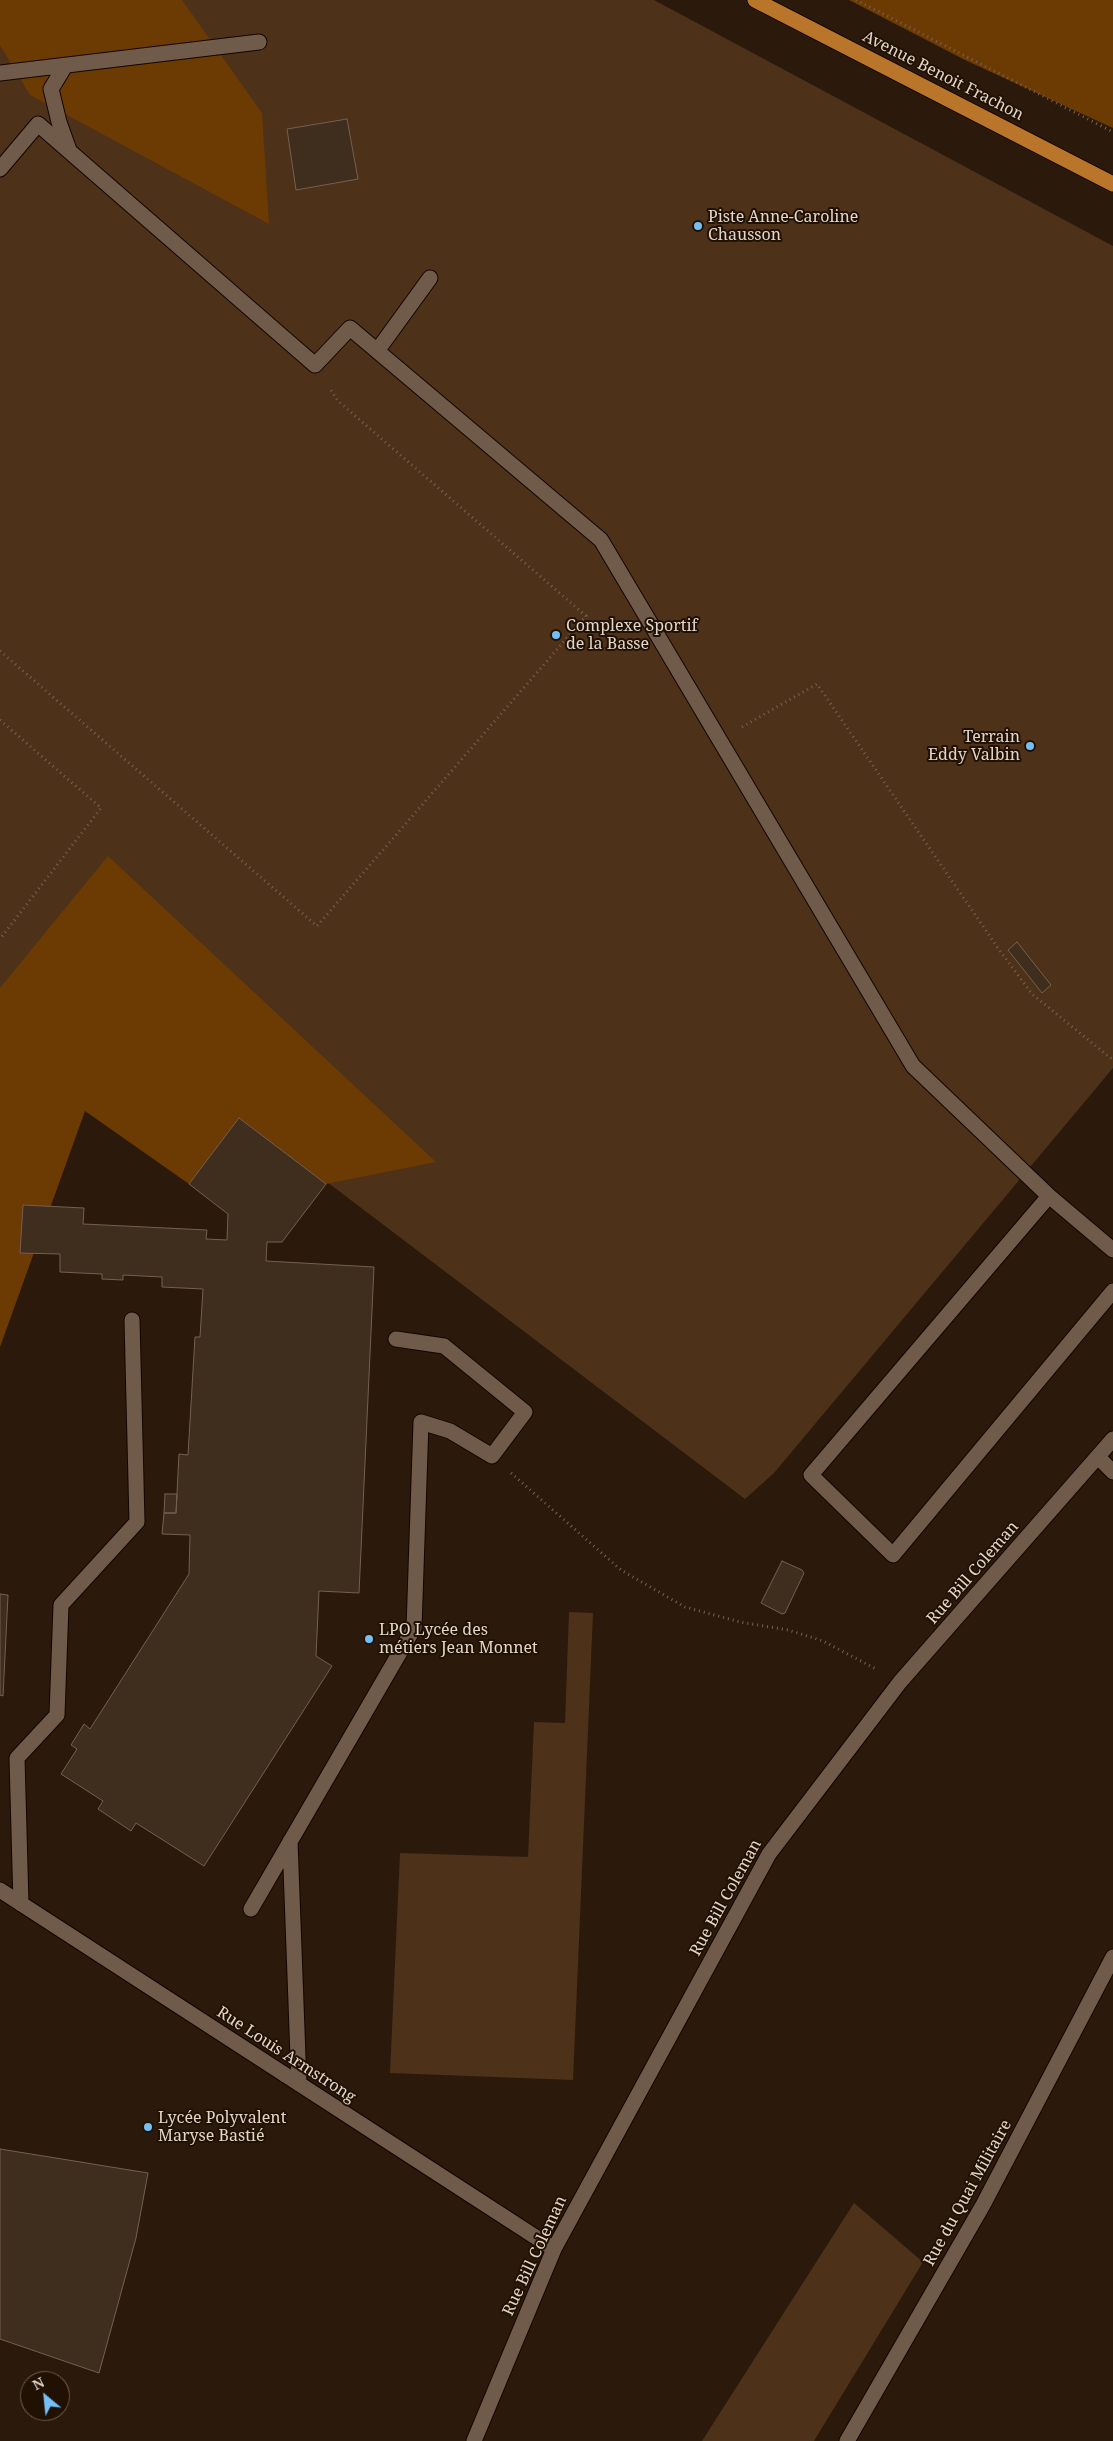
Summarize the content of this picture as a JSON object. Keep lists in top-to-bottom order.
{
  "streets": {
    "main road": ["Avenue Benoit Frachon"],
    "street": ["Rue Bill Coleman", "Rue Louis Armstrong", "Rue du Quai Militaire"]
  },
  "crossings": [
    ["Rue Bill Coleman", "Rue Louis Armstrong"]
  ],
  "places": [
    "Piste Anne-Caroline Chausson",
    "Complexe Sportif de la Basse",
    "Terrain Eddy Valbin",
    "LPO Lycée des métiers Jean Monnet",
    "Lycée Polyvalent Maryse Bastié"
  ],
  "north": "top left"
}
